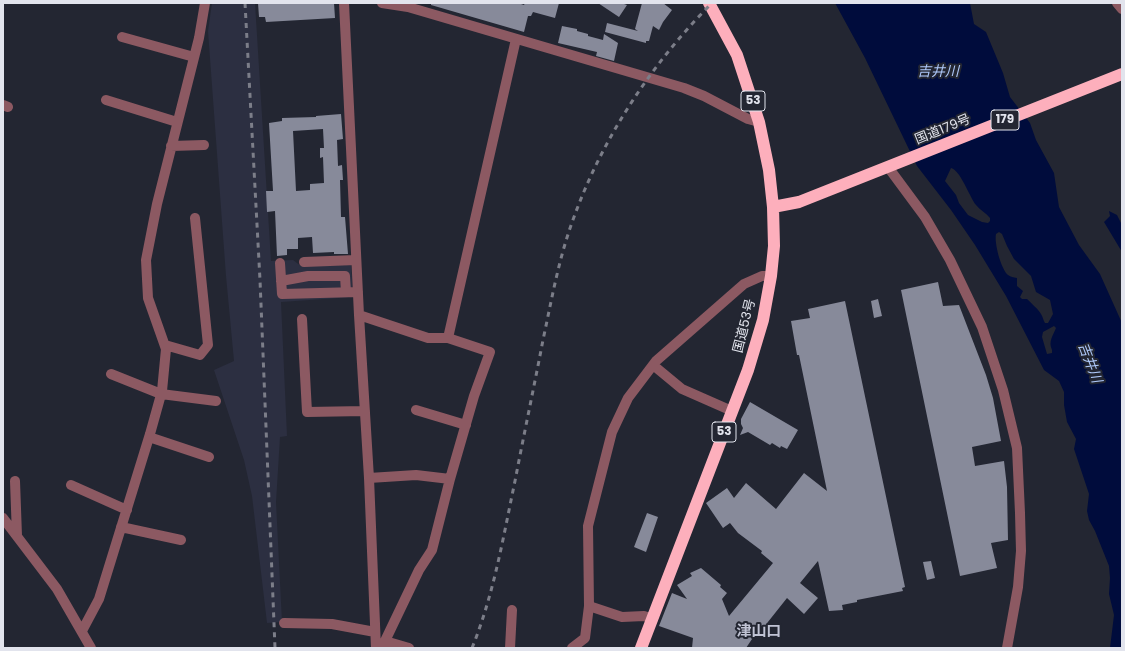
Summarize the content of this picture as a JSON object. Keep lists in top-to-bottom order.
{
  "streets": {
    "highway": [
      "53",
      "179",
      "国道179号",
      "国道53号"
    ]
  },
  "crossings": [
    ["国道179号", "国道53号"]
  ],
  "districts": ["津山口"],
  "water": ["吉井川"]
}
